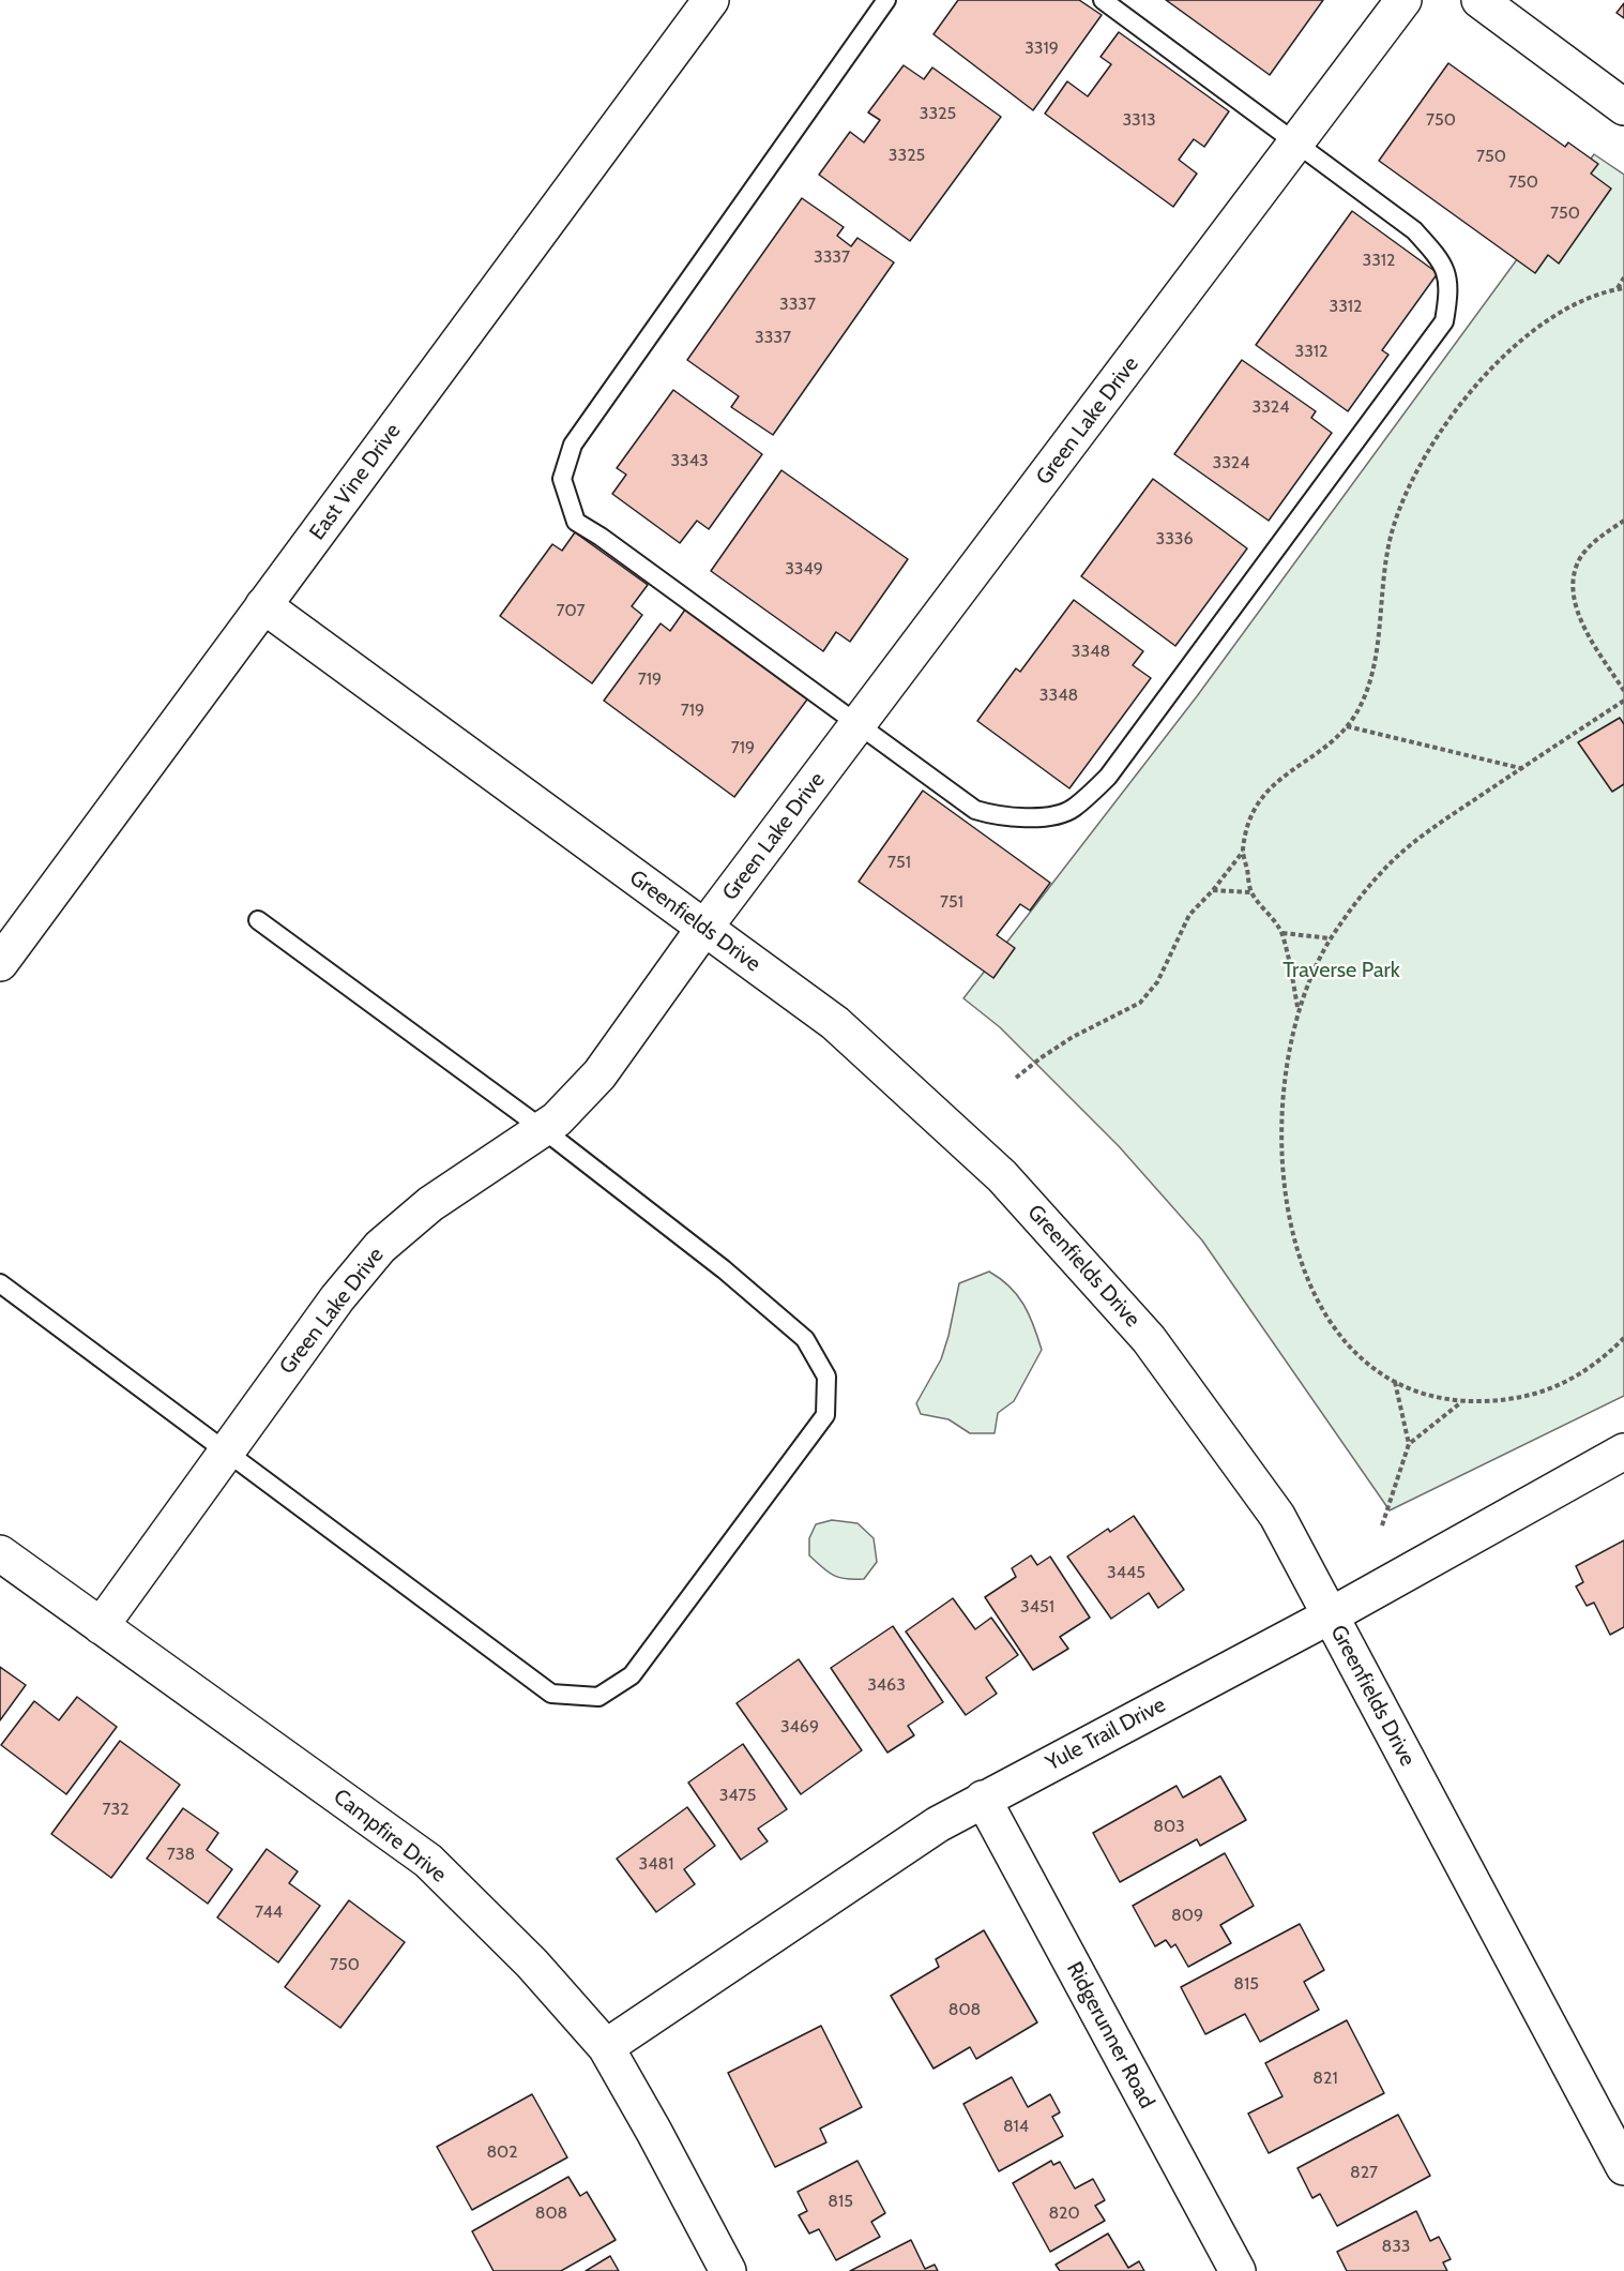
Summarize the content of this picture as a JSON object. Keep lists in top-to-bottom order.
{
  "streets": {
    "street": [
      "Green Lake Drive",
      "East Vine Drive",
      "Greenfields Drive",
      "Yule Trail Drive",
      "Campfire Drive",
      "Ridgerunner Road"
    ]
  },
  "crossings": [
    ["Green Lake Drive", "Greenfields Drive"],
    ["Green Lake Drive", "Campfire Drive"],
    ["East Vine Drive", "Greenfields Drive"],
    ["Greenfields Drive", "Yule Trail Drive"],
    ["Yule Trail Drive", "Campfire Drive"],
    ["Yule Trail Drive", "Ridgerunner Road"]
  ],
  "parks": ["Traverse Park"],
  "house_numbers": [
    "3319",
    "3325",
    "3313",
    "750",
    "3325",
    "750",
    "750",
    "750",
    "3337",
    "3312",
    "3337",
    "3312",
    "3337",
    "3312",
    "3324",
    "3343",
    "3324",
    "3336",
    "3349",
    "707",
    "3348",
    "719",
    "3348",
    "719",
    "719",
    "751",
    "751",
    "3445",
    "3451",
    "3463",
    "3469",
    "3475",
    "732",
    "803",
    "738",
    "3481",
    "744",
    "809",
    "750",
    "815",
    "808",
    "821",
    "814",
    "802",
    "827",
    "815",
    "808",
    "820",
    "833"
  ]
}
